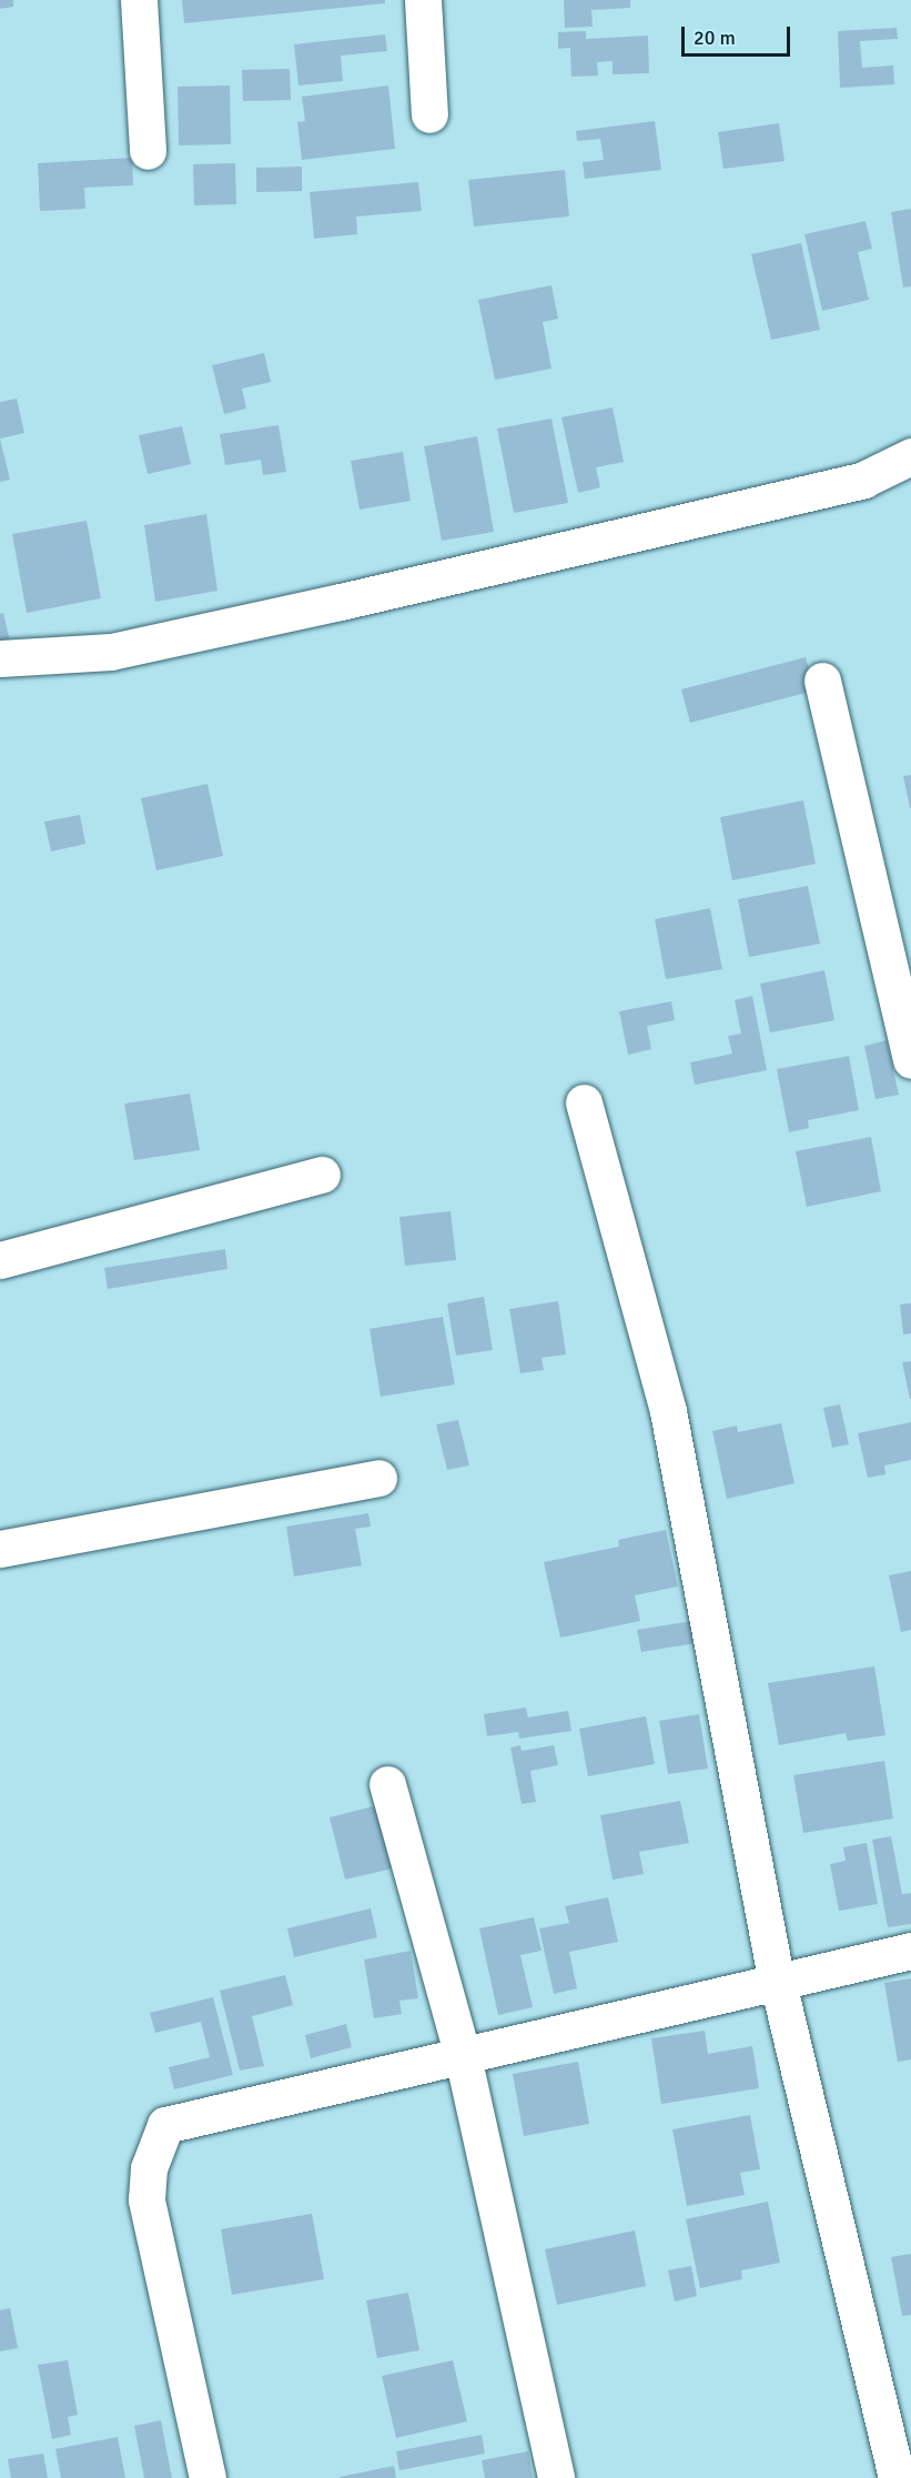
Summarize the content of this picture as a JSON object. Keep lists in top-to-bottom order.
{
  "scale_bar": "20 m"
}
